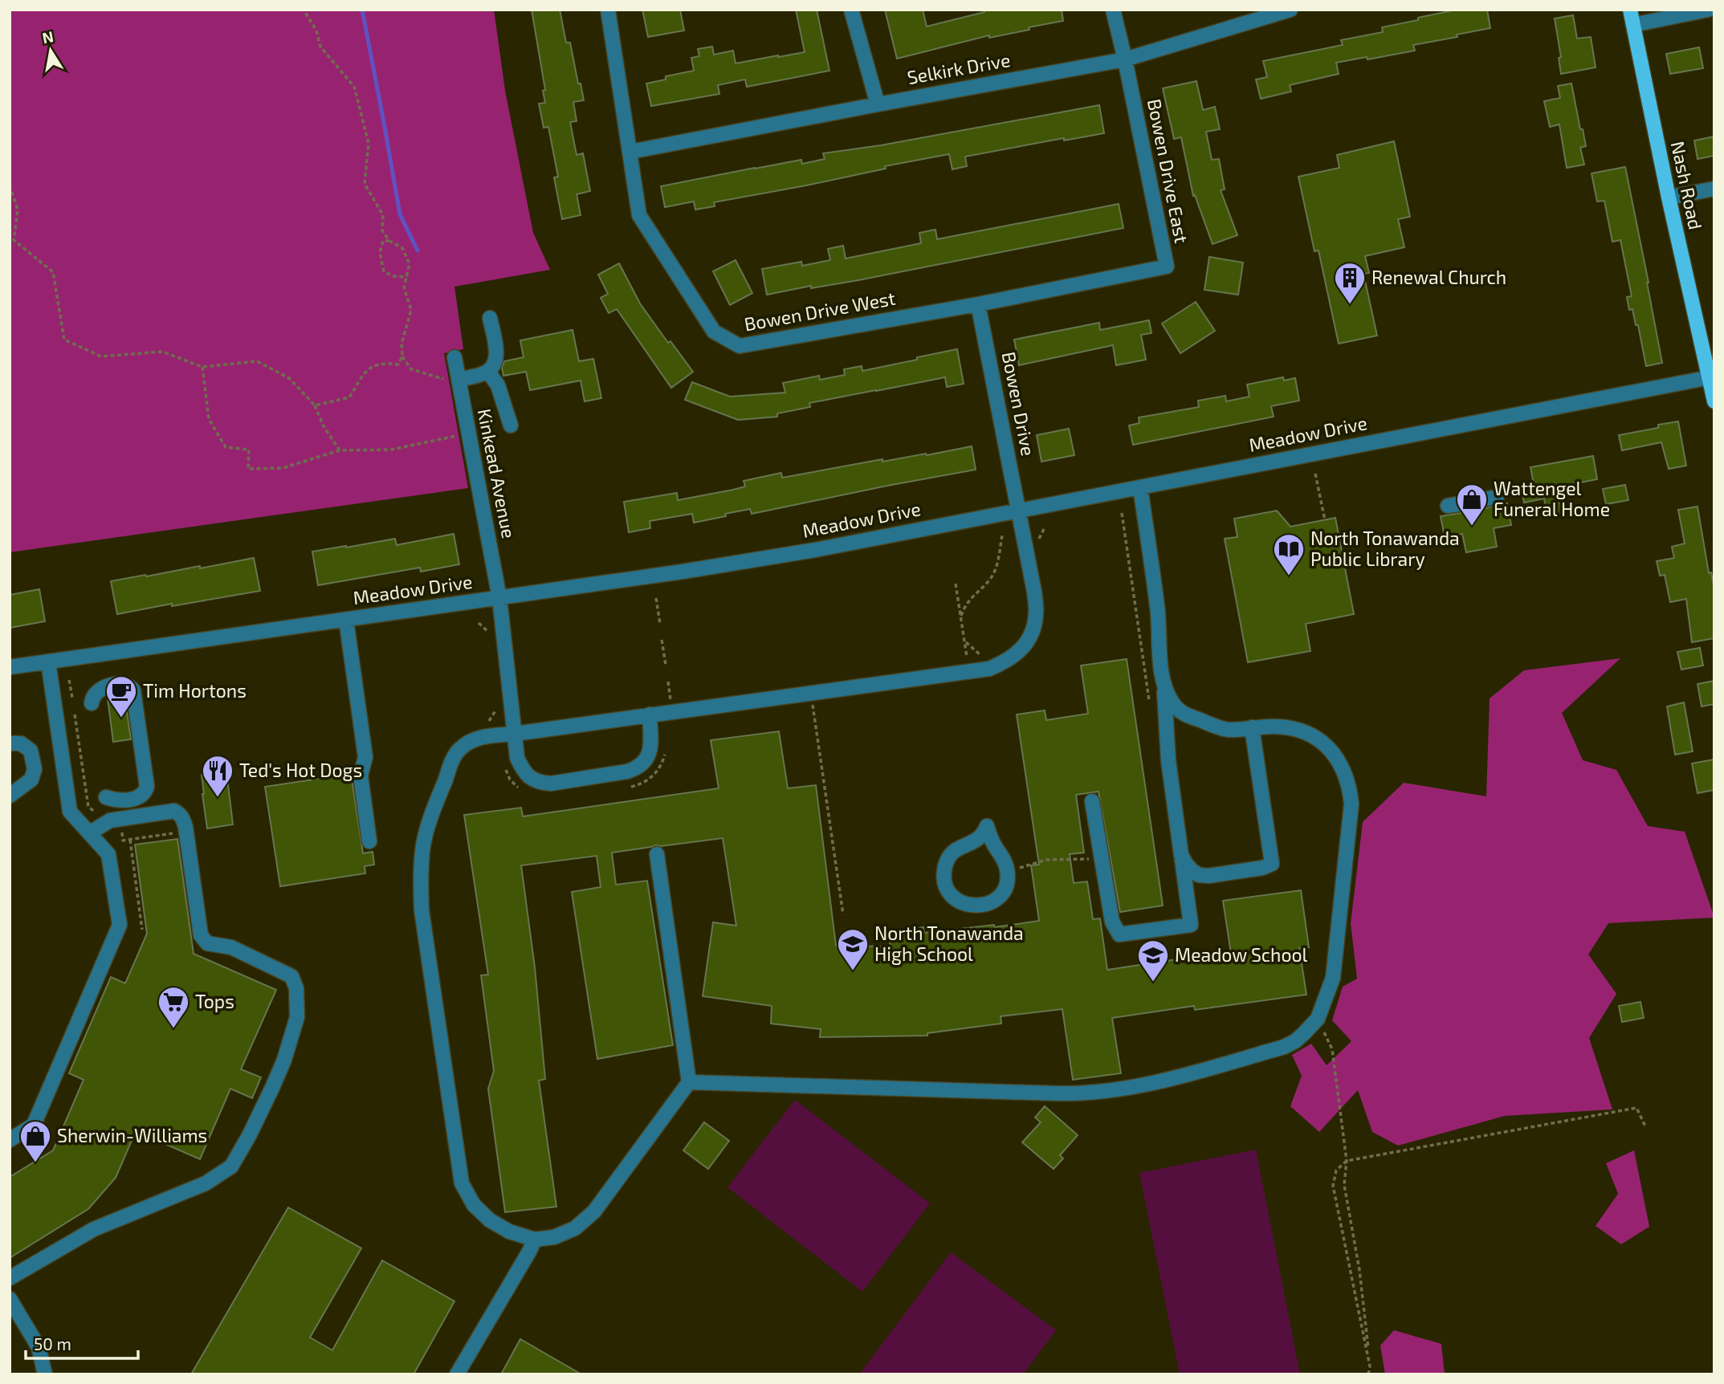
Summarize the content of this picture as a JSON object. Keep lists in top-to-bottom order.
{
  "streets": {
    "main road": ["Nash Road"],
    "street": [
      "Selkirk Drive",
      "Bowen Drive East",
      "Bowen Drive West",
      "Bowen Drive",
      "Meadow Drive",
      "Kinkead Avenue"
    ]
  },
  "crossings": [
    ["Selkirk Drive", "Bowen Drive East"],
    ["Selkirk Drive", "Bowen Drive West"],
    ["Bowen Drive East", "Bowen Drive West"],
    ["Bowen Drive East", "Bowen Drive"],
    ["Nash Road", "Meadow Drive"],
    ["Bowen Drive West", "Bowen Drive"],
    ["Bowen Drive", "Meadow Drive"],
    ["Bowen Drive", "Kinkead Avenue"],
    ["Meadow Drive", "Kinkead Avenue"]
  ],
  "places": {
    "building": ["Renewal Church"],
    "shop": ["Wattengel Funeral Home", "Sherwin-Williams"],
    "library": ["North Tonawanda Public Library"],
    "cafe": ["Tim Hortons"],
    "restaurant": ["Ted's Hot Dogs"],
    "school or university": ["North Tonawanda High School", "Meadow School"],
    "supermarket": ["Tops"]
  },
  "scale_bar": "50 m",
  "north": "top"
}
